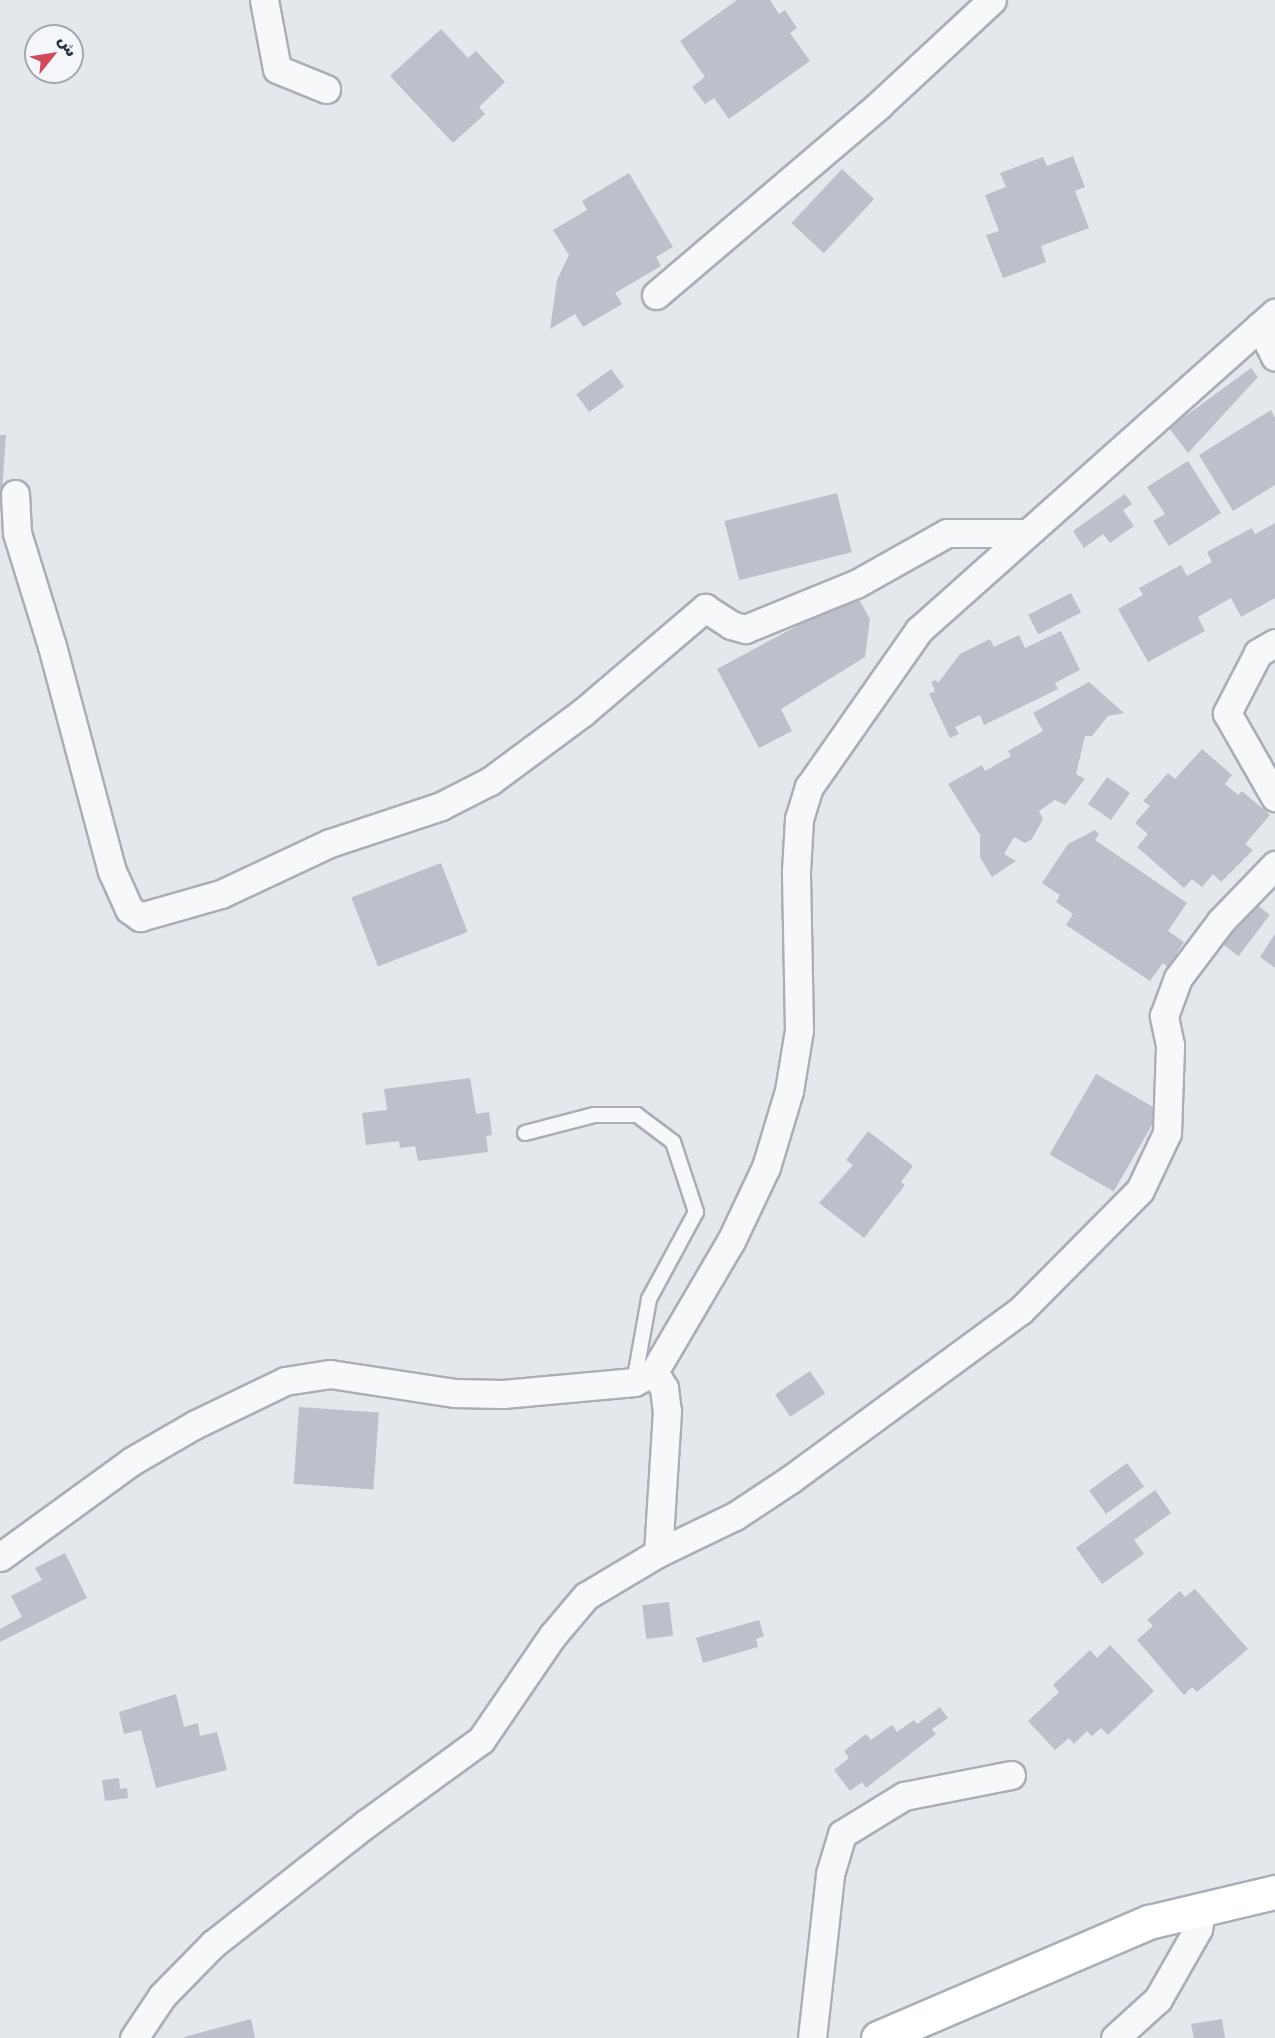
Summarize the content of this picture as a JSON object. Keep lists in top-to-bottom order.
{
  "north": "top right"
}
